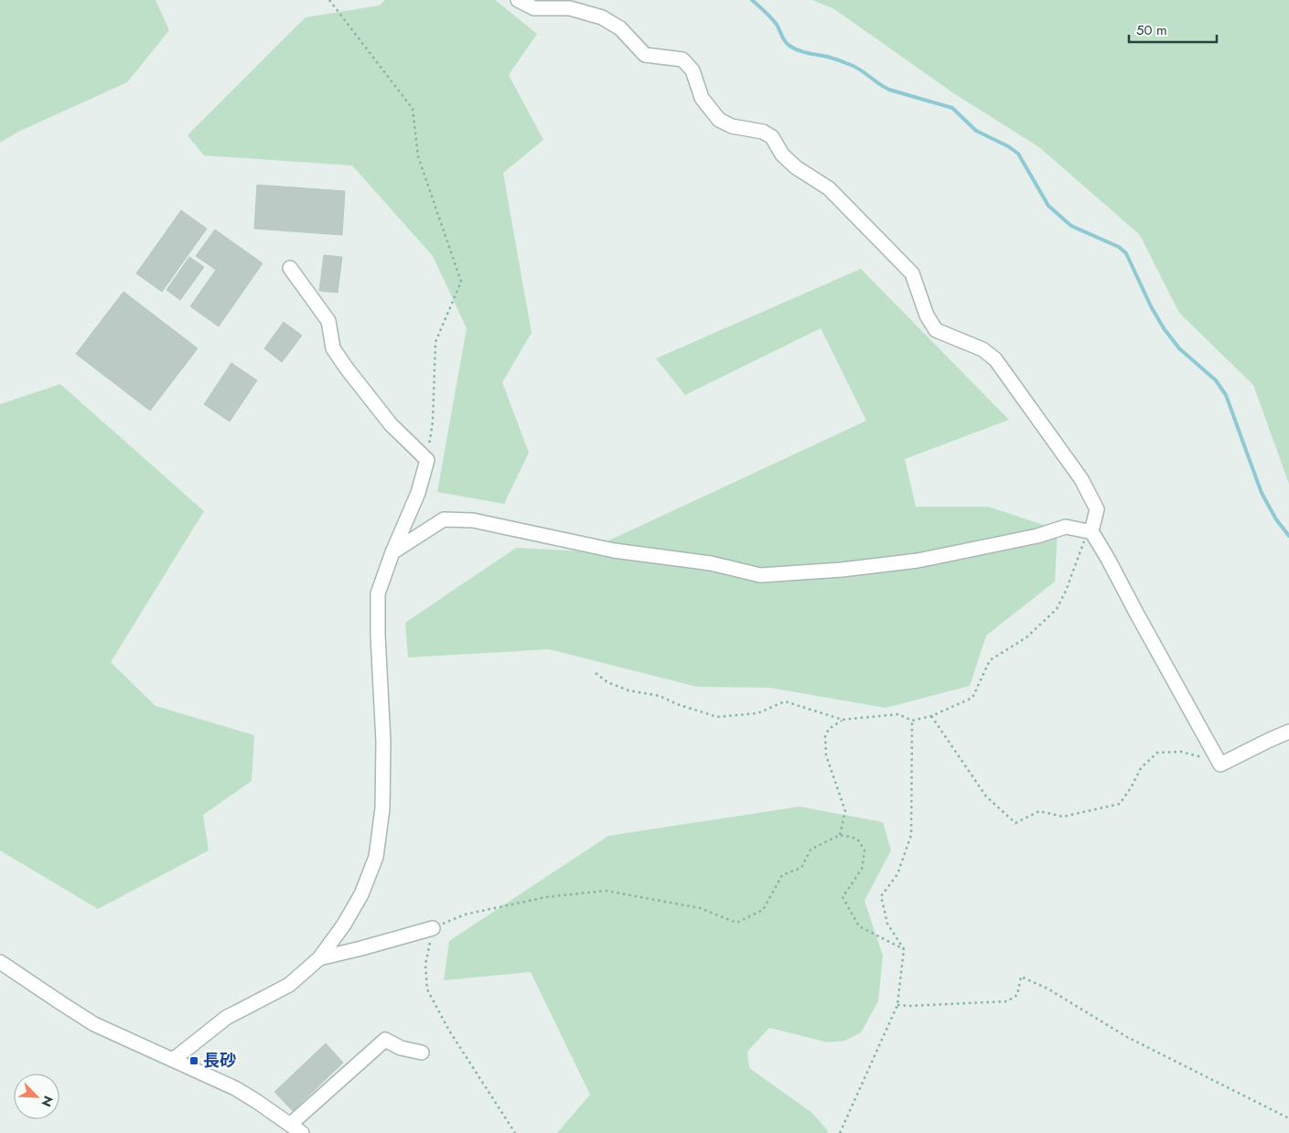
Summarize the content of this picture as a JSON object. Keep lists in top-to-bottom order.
{
  "places": {
    "transit": ["長砂"]
  },
  "scale_bar": "50 m",
  "north": "bottom right"
}
